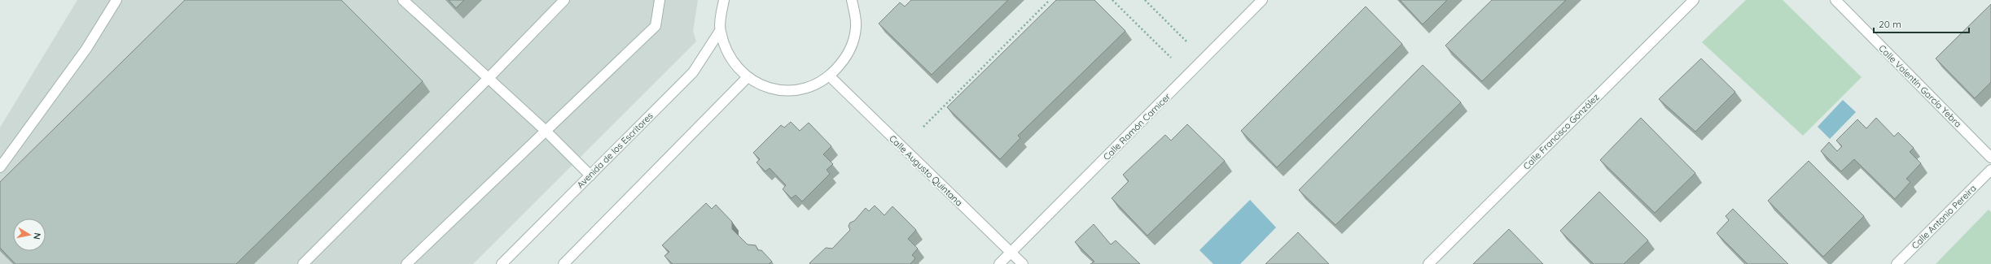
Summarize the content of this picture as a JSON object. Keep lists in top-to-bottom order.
{
  "streets": {
    "street": [
      "Calle Valentín García Yebra",
      "Calle Ramón Carnicer",
      "Calle Francisco González",
      "Avenida de los Escritores",
      "Calle Augusto Quintana",
      "Calle Antonio Pereira"
    ]
  },
  "crossings": [
    ["Calle Ramón Carnicer", "Calle Augusto Quintana"]
  ],
  "scale_bar": "20 m",
  "north": "right"
}
